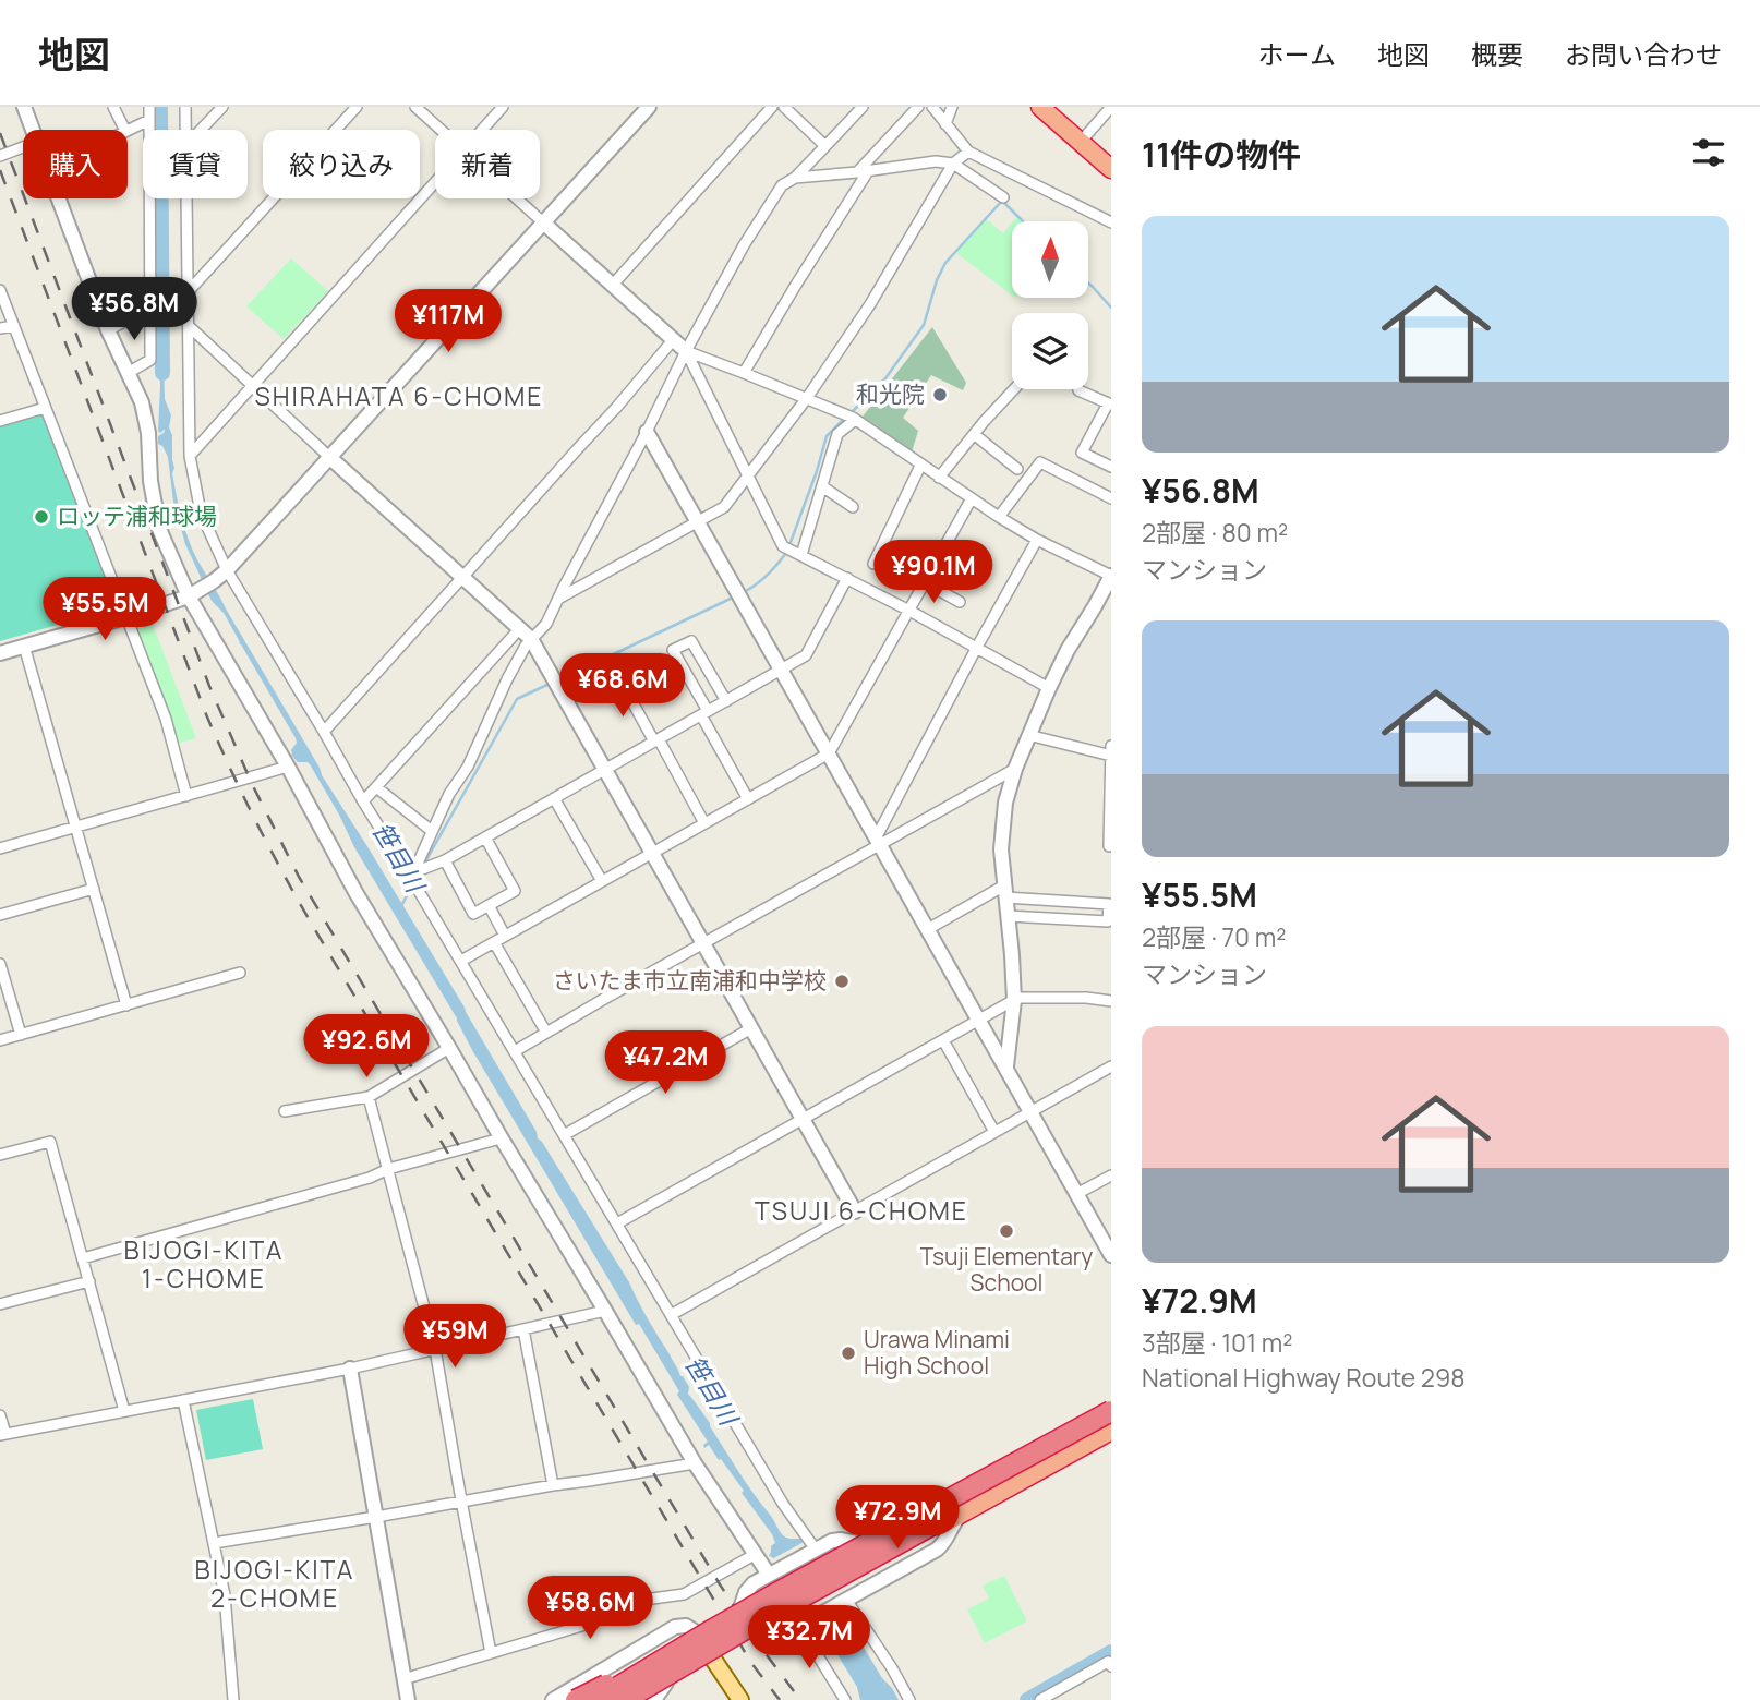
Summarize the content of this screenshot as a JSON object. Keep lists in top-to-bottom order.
{
  "districts": [
    "SHIRAHATA 6-CHOME",
    "TSUJI 6-CHOME",
    "BIJOGI-KITA 1-CHOME",
    "BIJOGI-KITA 2-CHOME"
  ],
  "water": ["笹目川"],
  "places": [
    "和光院",
    "ロッテ浦和球場",
    "さいたま市立南浦和中学校",
    "Tsuji Elementary School",
    "Urawa Minami High School"
  ],
  "north": "top",
  "page": {
    "header": "地図",
    "nav": [
      "ホーム",
      "地図",
      "概要",
      "お問い合わせ"
    ],
    "heading": "11件の物件",
    "chip": [
      "購入",
      "賃貸",
      "絞り込み",
      "新着"
    ],
    "list": [
      {
        "name": "¥56.8M",
        "note": "2部屋 · 80 m² · マンション"
      },
      {
        "name": "¥55.5M",
        "note": "2部屋 · 70 m² · マンション"
      },
      {
        "name": "¥72.9M",
        "note": "3部屋 · 101 m² · National Highway Route 298"
      }
    ],
    "price": [
      "¥56.8M",
      "¥117M",
      "¥90.1M",
      "¥55.5M",
      "¥68.6M",
      "¥92.6M",
      "¥47.2M",
      "¥59M",
      "¥72.9M",
      "¥58.6M",
      "¥32.7M"
    ]
  }
}
